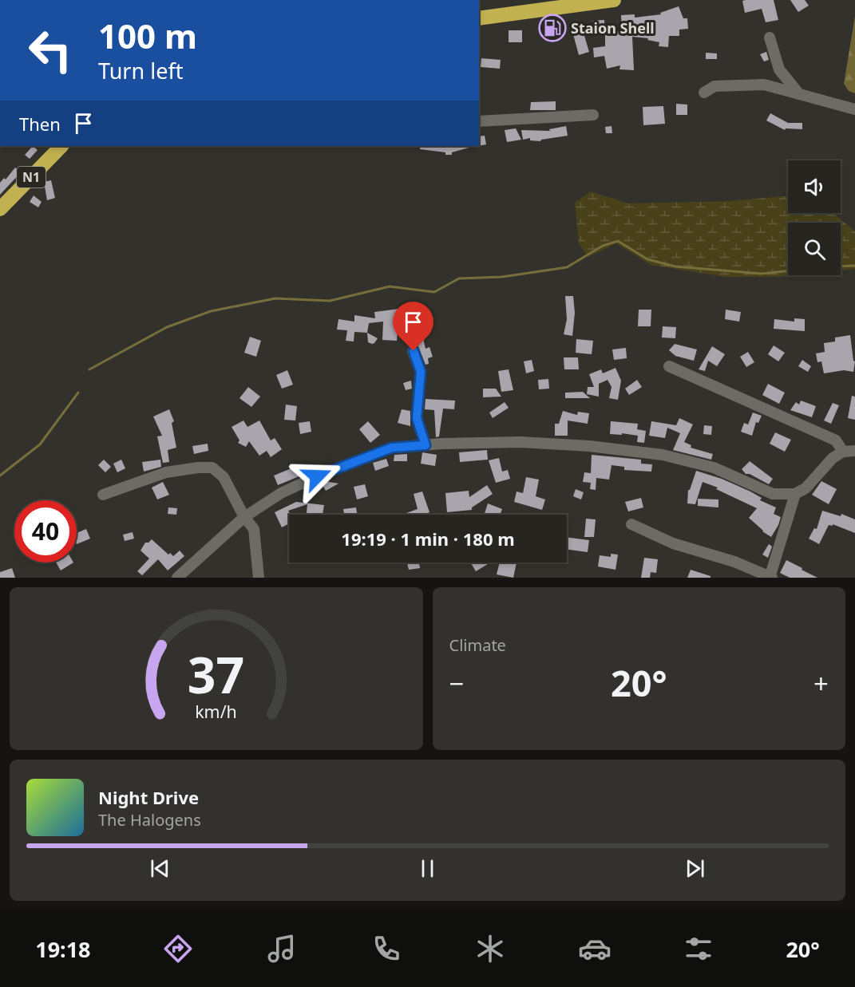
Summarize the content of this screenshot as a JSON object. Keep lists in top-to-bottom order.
{
  "streets": {
    "highway": ["N1"]
  },
  "places": {
    "fuel station": ["Staion Shell"]
  },
  "page": {
    "turn": ["100 m", "Turn left"],
    "then": "Then",
    "limit": "40",
    "trip": "19:19 · 1 min · 180 m",
    "tile": "Climate",
    "heat": ["−", "20°", "+"],
    "song": ["Night Drive", "The Halogens"],
    "tabs": ["19:18", "20°"],
    "gauge": ["37", "km/h"]
  }
}
